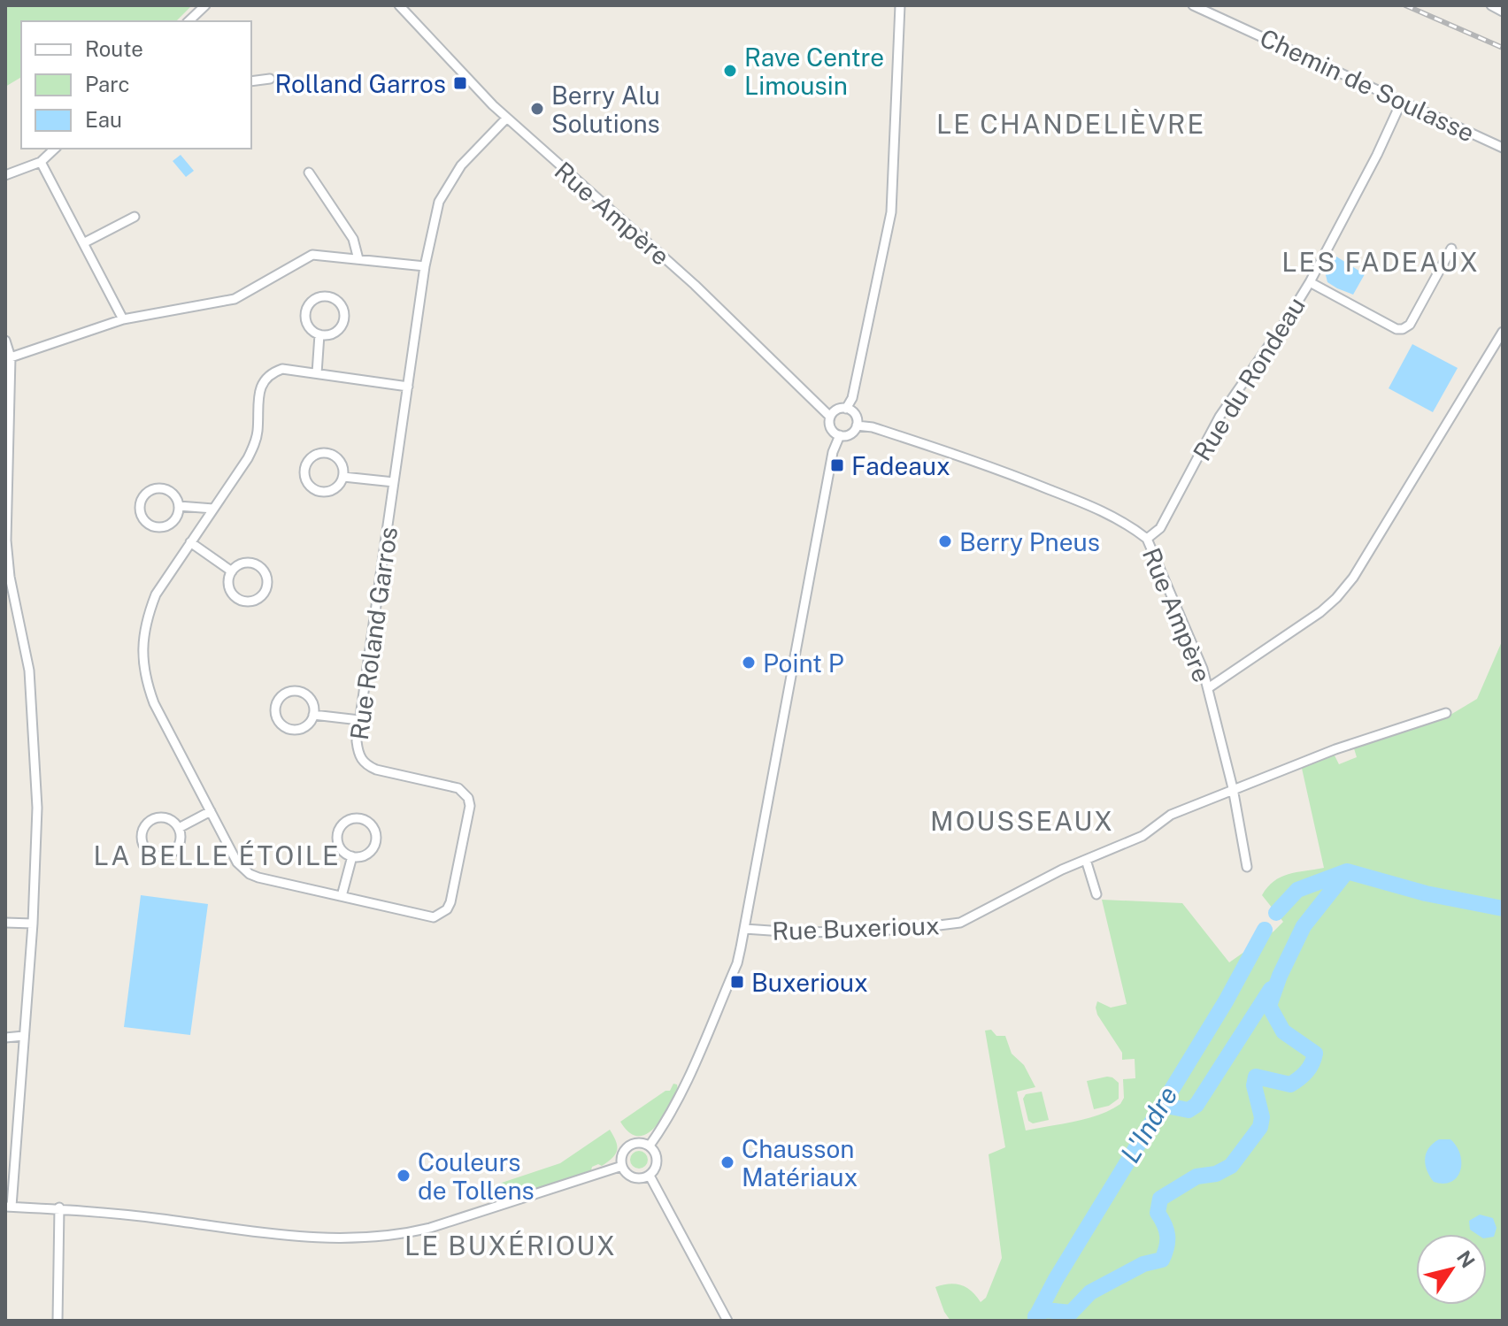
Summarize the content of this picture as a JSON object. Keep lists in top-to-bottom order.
{
  "streets": {
    "street": [
      "Chemin de Soulasse",
      "Rue Ampère",
      "Rue du Rondeau",
      "Rue Roland Garros",
      "Rue Buxerioux"
    ]
  },
  "crossings": [
    ["Chemin de Soulasse", "Rue du Rondeau"],
    ["Rue Ampère", "Rue du Rondeau"],
    ["Rue Ampère", "Rue Roland Garros"],
    ["Rue Ampère", "Rue Buxerioux"]
  ],
  "districts": [
    "LE CHANDELIÈVRE",
    "LES FADEAUX",
    "MOUSSEAUX",
    "LA BELLE ÉTOILE",
    "LE BUXÉRIOUX"
  ],
  "water": ["L'Indre"],
  "places": {
    "other": [
      "Rave Centre Limousin",
      "Berry Alu Solutions",
      "Berry Pneus",
      "Point P",
      "Chausson Matériaux",
      "Couleurs de Tollens"
    ],
    "transit": ["Rolland Garros", "Fadeaux", "Buxerioux"]
  },
  "legend": ["Route", "Parc", "Eau"],
  "north": "top right"
}
